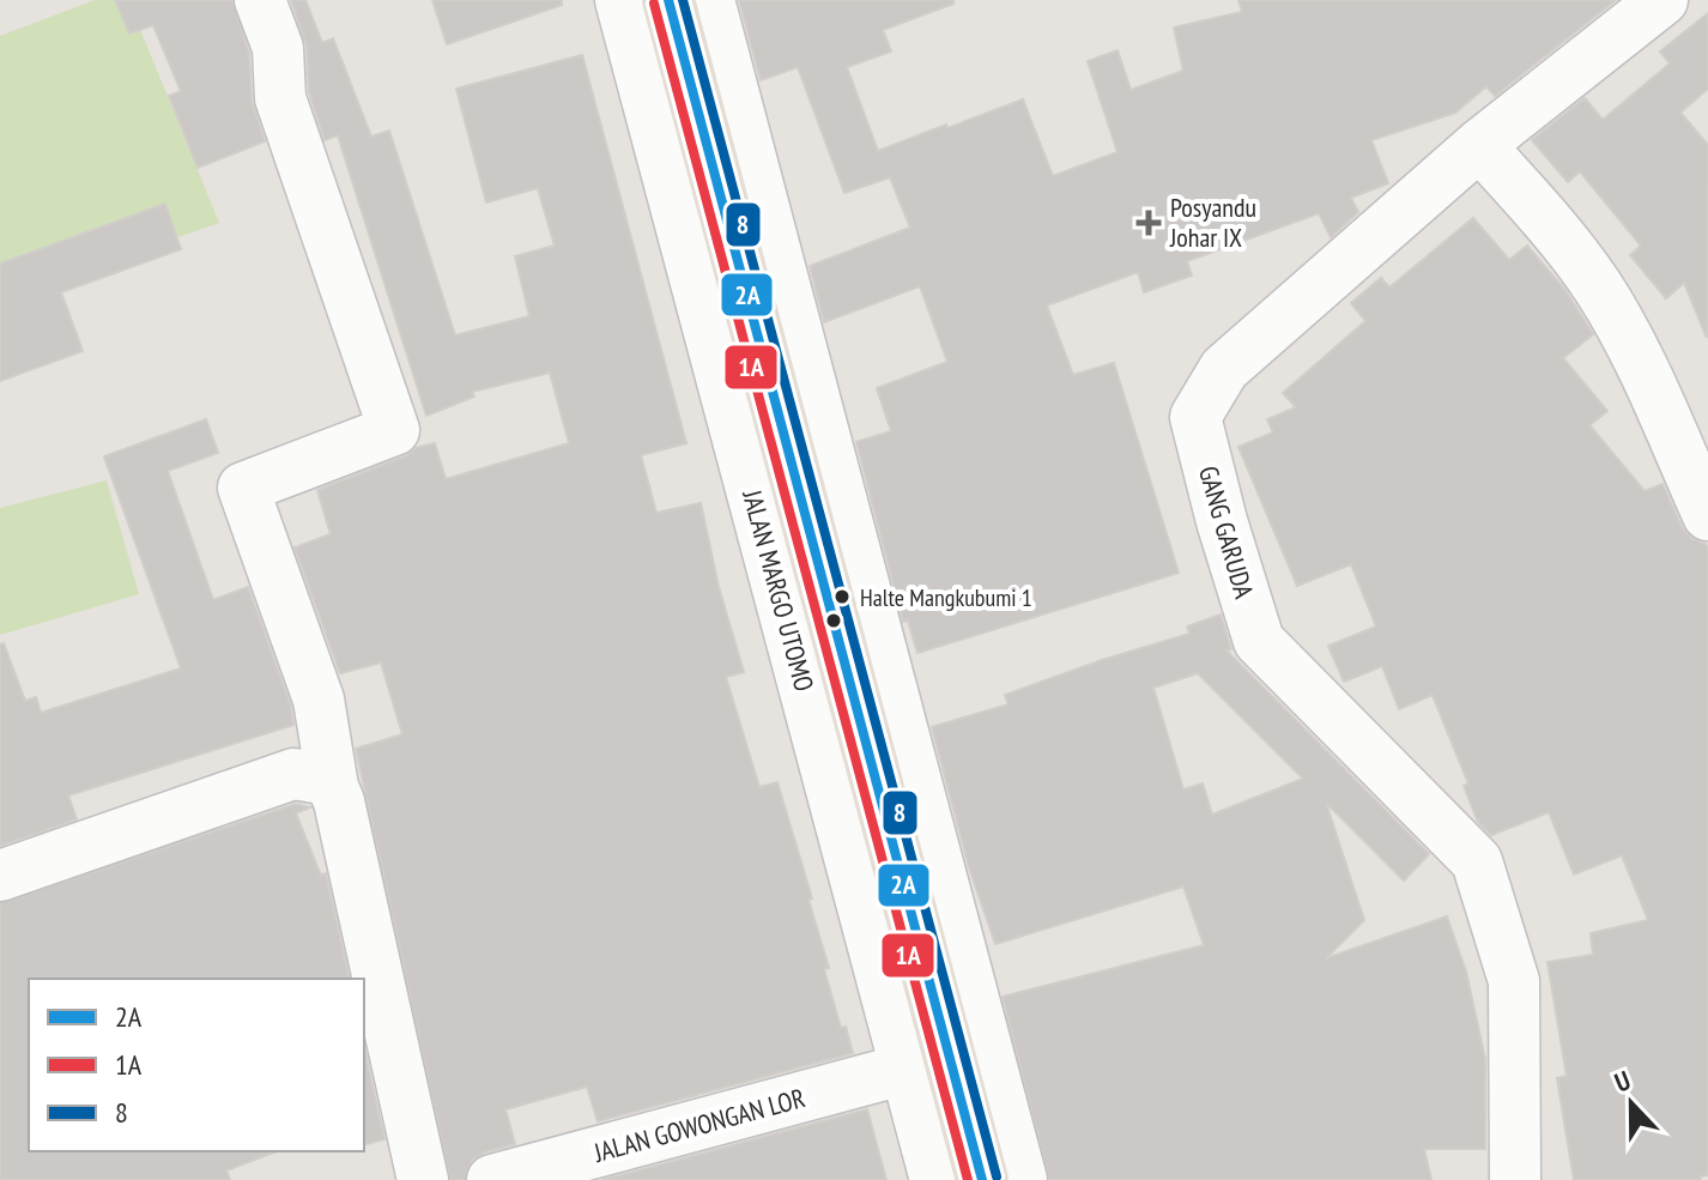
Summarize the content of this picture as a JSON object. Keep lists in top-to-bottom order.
{
  "streets": {
    "main road": ["JALAN MARGO UTOMO"],
    "street": ["GANG GARUDA", "JALAN GOWONGAN LOR"]
  },
  "crossings": [
    ["JALAN MARGO UTOMO", "JALAN GOWONGAN LOR"]
  ],
  "places": {
    "health": ["Posyandu Johar IX"],
    "other": ["Halte Mangkubumi 1"]
  },
  "lines": ["transit line 2A", "transit line 8", "transit line 1A"],
  "legend": ["2A", "1A", "8"],
  "north": "top"
}
